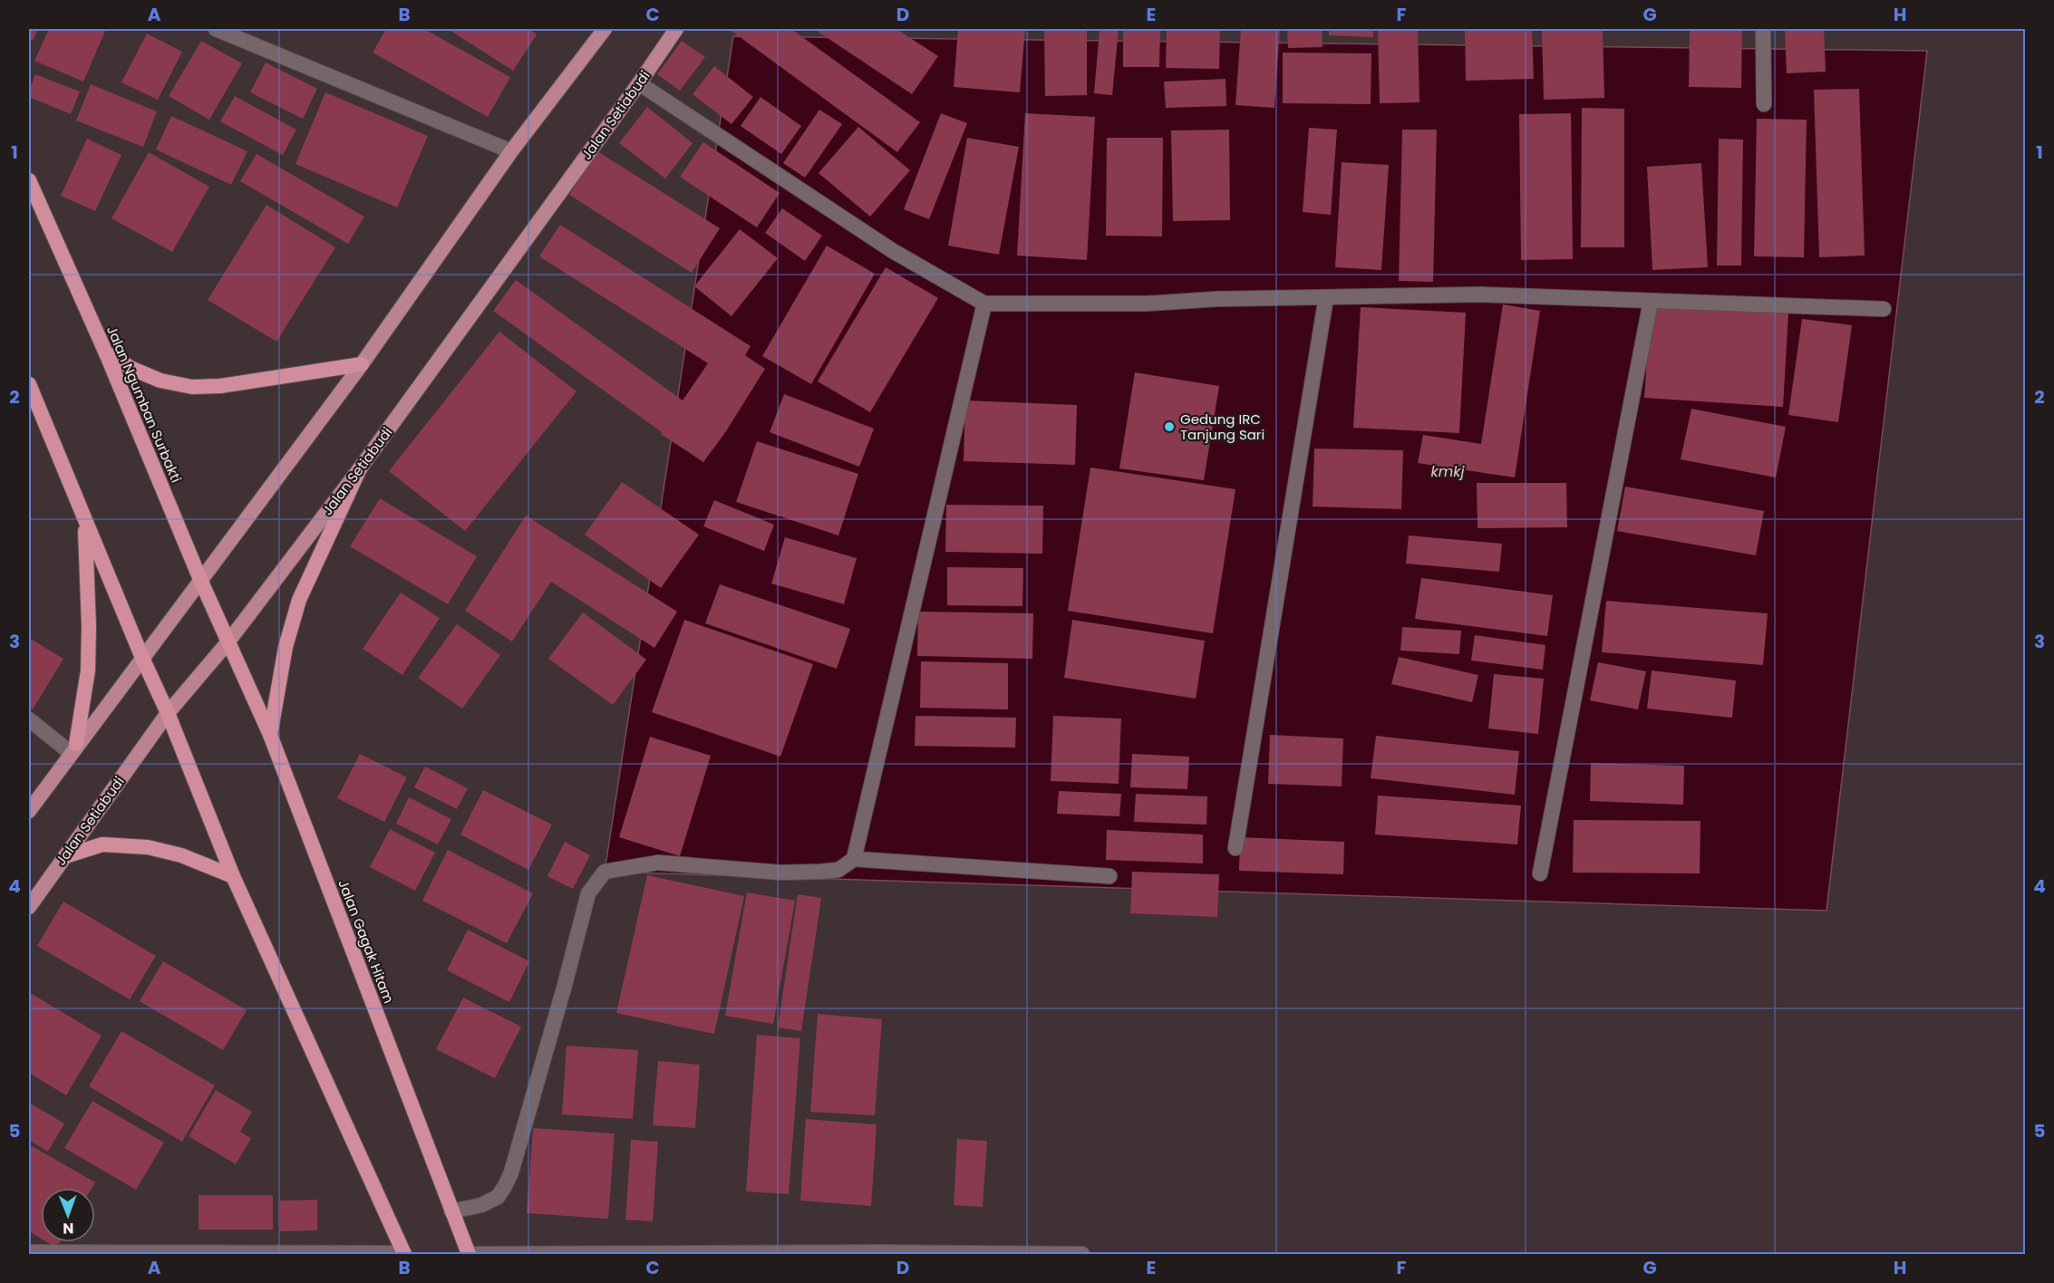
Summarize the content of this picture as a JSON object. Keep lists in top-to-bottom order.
{
  "streets": {
    "highway": ["Jalan Ngumban Surbakti", "Jalan Gagak Hitam"],
    "main road": ["Jalan Setiabudi"]
  },
  "crossings": [
    ["Jalan Setiabudi", "Jalan Ngumban Surbakti"],
    ["Jalan Setiabudi", "Jalan Gagak Hitam"],
    ["Jalan Ngumban Surbakti", "Jalan Gagak Hitam"]
  ],
  "water": ["kmkj"],
  "places": ["Gedung IRC Tanjung Sari"],
  "north": "bottom",
  "grid": {
    "columns": [
      "A",
      "B",
      "C",
      "D",
      "E",
      "F",
      "G",
      "H"
    ],
    "rows": [
      "1",
      "2",
      "3",
      "4",
      "5"
    ]
  }
}
